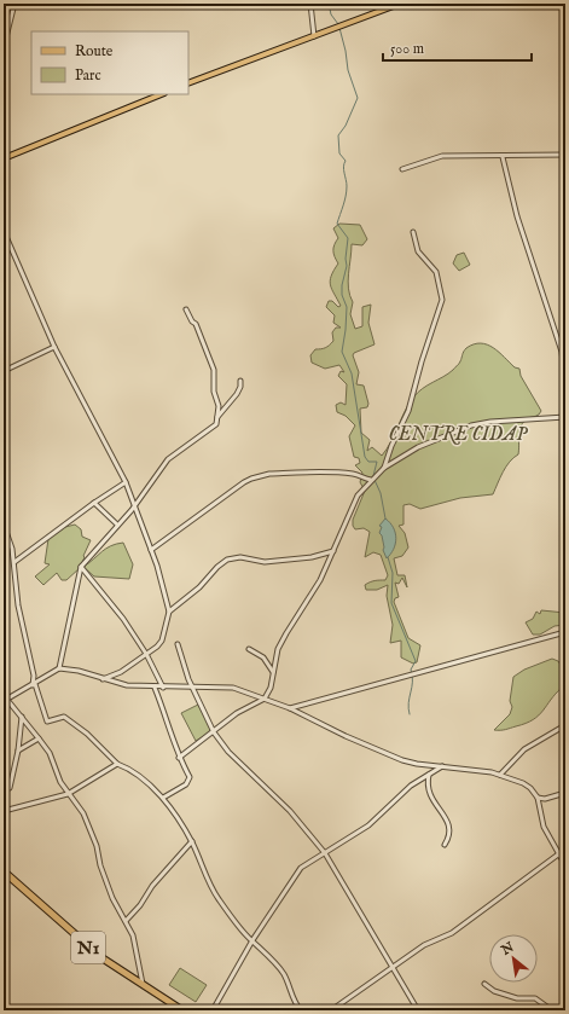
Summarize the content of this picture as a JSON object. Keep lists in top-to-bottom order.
{
  "streets": {
    "highway": ["N1"]
  },
  "parks": ["CENTRE CIDAP"],
  "legend": ["Route", "Parc"],
  "scale_bar": "500 m",
  "north": "top left"
}
